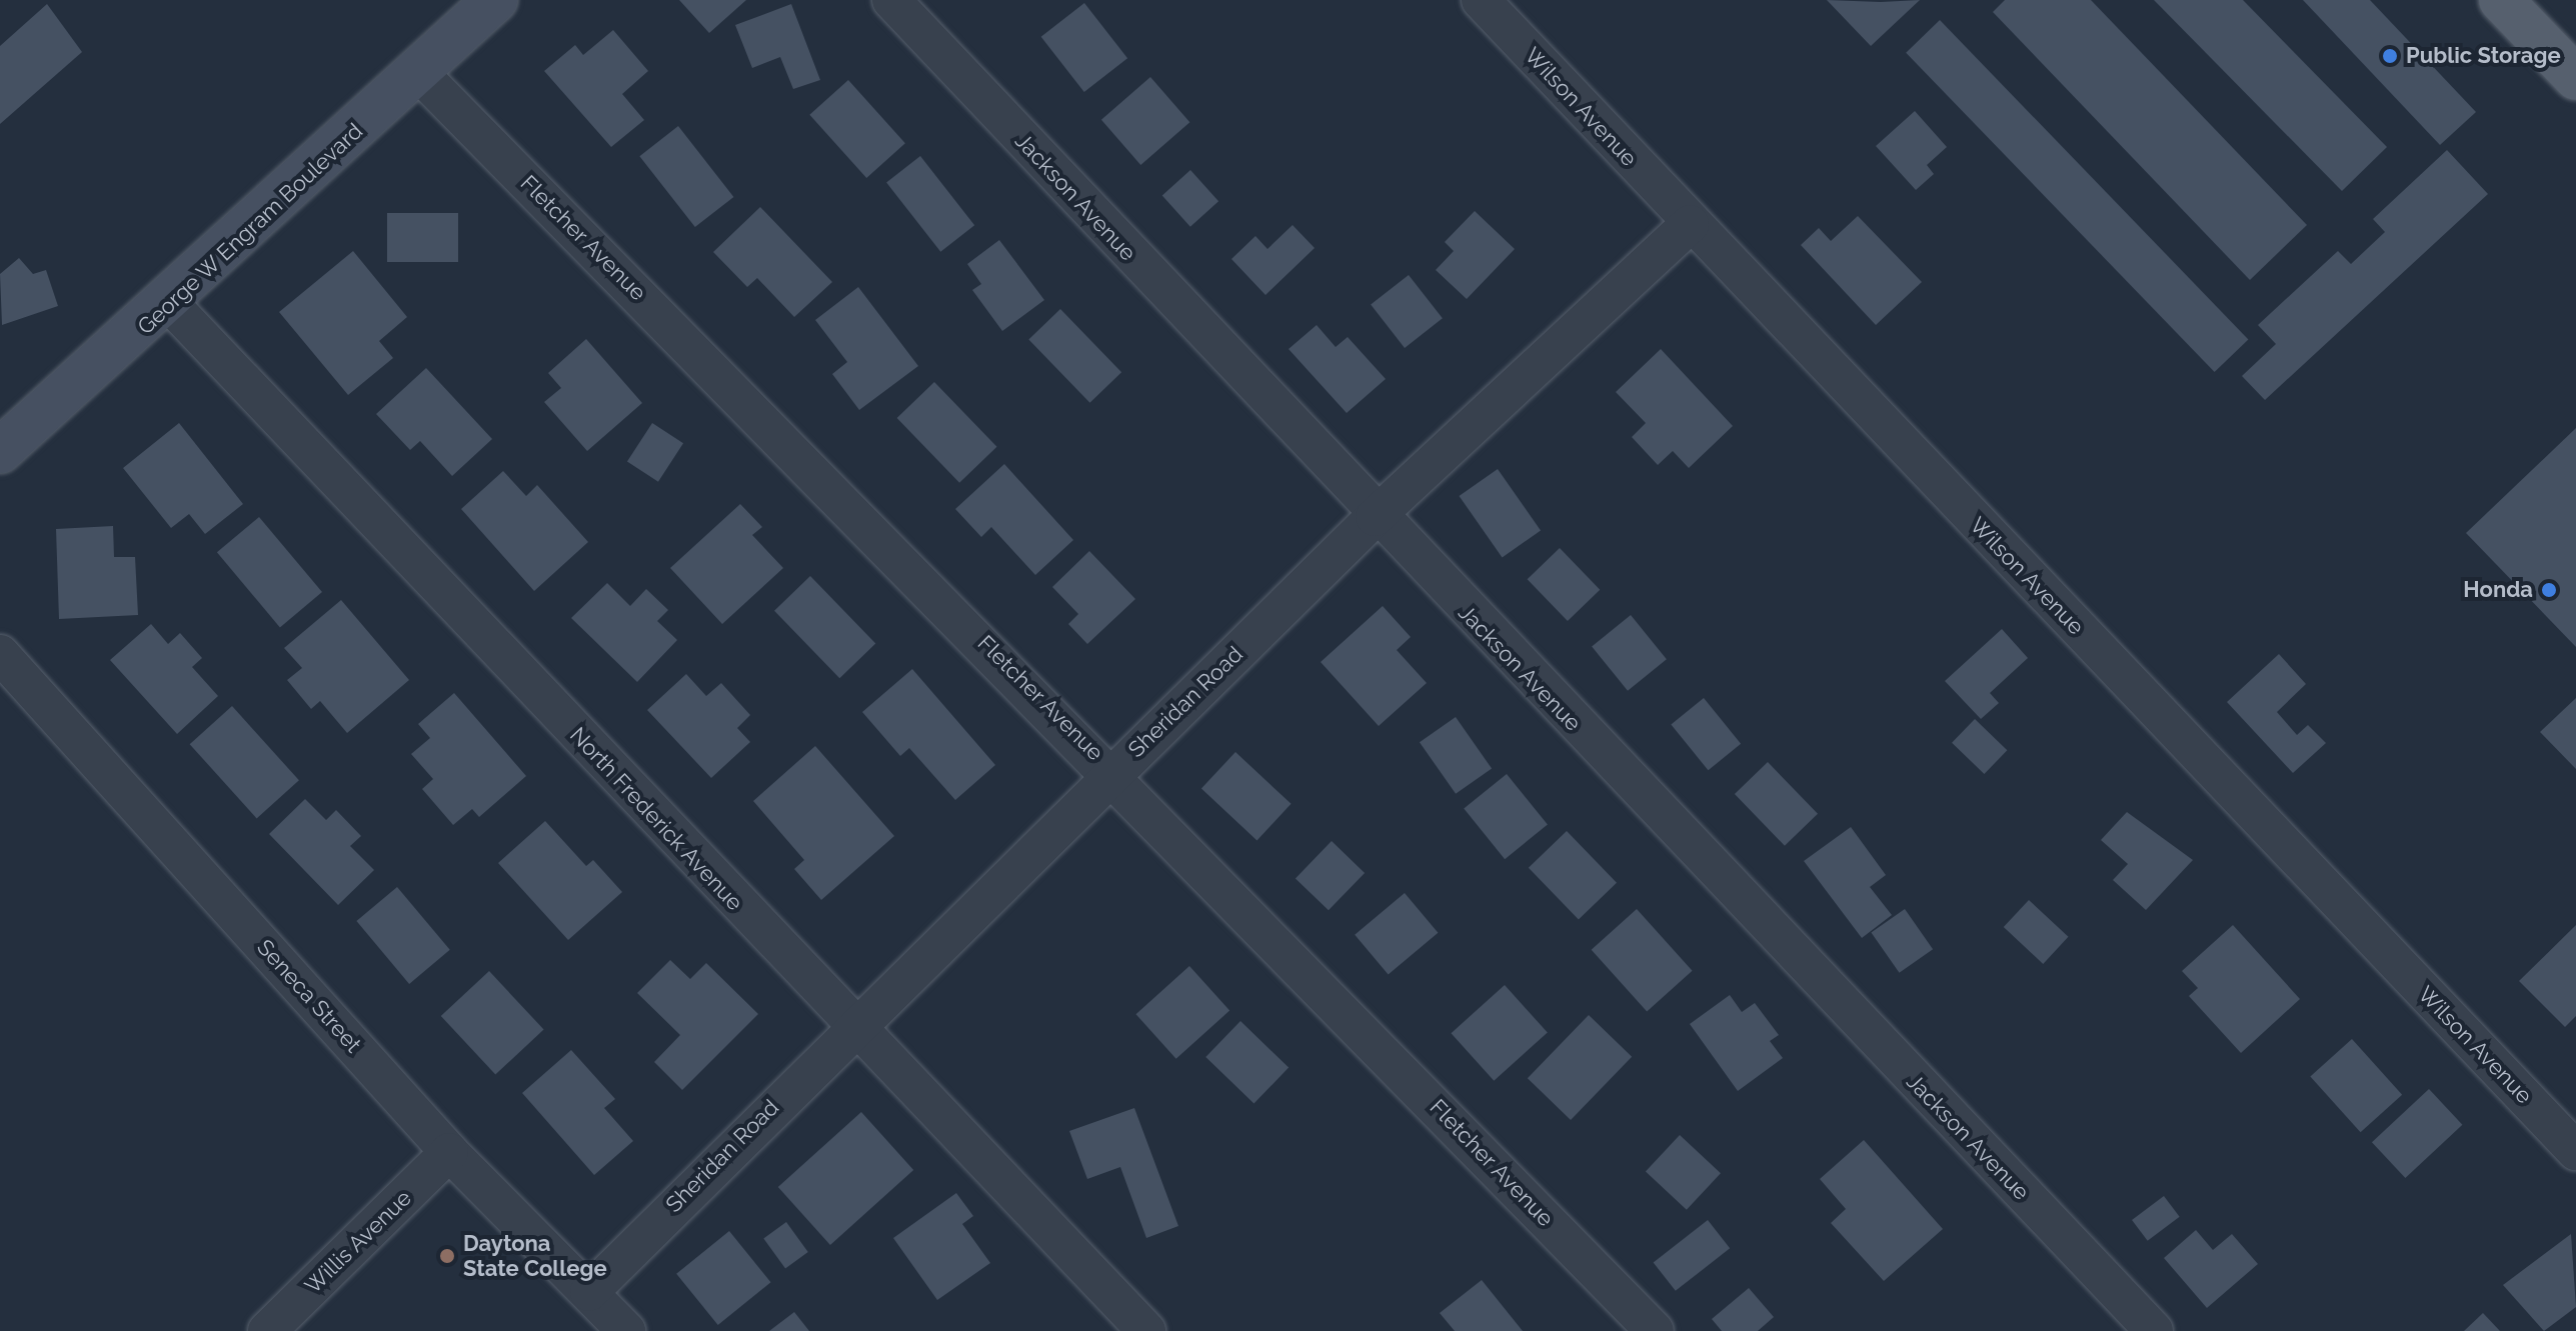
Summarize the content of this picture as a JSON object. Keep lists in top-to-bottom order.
{
  "streets": {
    "main road": ["George W Engram Boulevard"],
    "street": [
      "Wilson Avenue",
      "Jackson Avenue",
      "Fletcher Avenue",
      "Sheridan Road",
      "North Frederick Avenue",
      "Seneca Street",
      "Willis Avenue"
    ]
  },
  "crossings": [
    ["Wilson Avenue", "Sheridan Road"],
    ["Jackson Avenue", "Sheridan Road"],
    ["George W Engram Boulevard", "Fletcher Avenue"],
    ["George W Engram Boulevard", "North Frederick Avenue"],
    ["Fletcher Avenue", "Sheridan Road"],
    ["Sheridan Road", "North Frederick Avenue"],
    ["Sheridan Road", "Seneca Street"],
    ["Seneca Street", "Willis Avenue"]
  ],
  "places": ["Public Storage", "Honda", "Daytona State College"]
}
